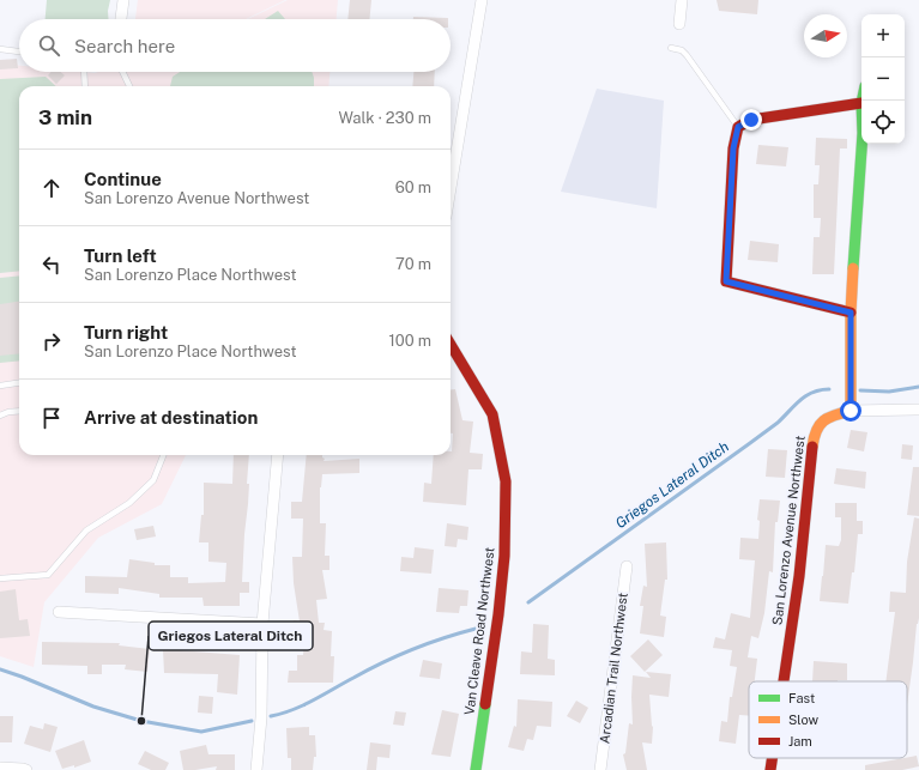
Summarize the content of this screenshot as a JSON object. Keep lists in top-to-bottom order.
{
  "streets": {
    "street": ["San Lorenzo Avenue Northwest", "Van Cleave Road Northwest", "Arcadian Trail Northwest"]
  },
  "water": ["Griegos Lateral Ditch"],
  "places": ["Griegos Lateral Ditch"],
  "legend": ["Fast", "Slow", "Jam"],
  "north": "right",
  "page": {
    "map_buttons": ["+", "−"],
    "search": "Search here",
    "heading": ["3 min", "Walk · 230 m"],
    "list": [
      ["Continue", "San Lorenzo Avenue Northwest", "60 m"],
      ["Turn left", "San Lorenzo Place Northwest", "70 m"],
      ["Turn right", "San Lorenzo Place Northwest", "100 m"],
      "Arrive at destination"
    ]
  }
}
